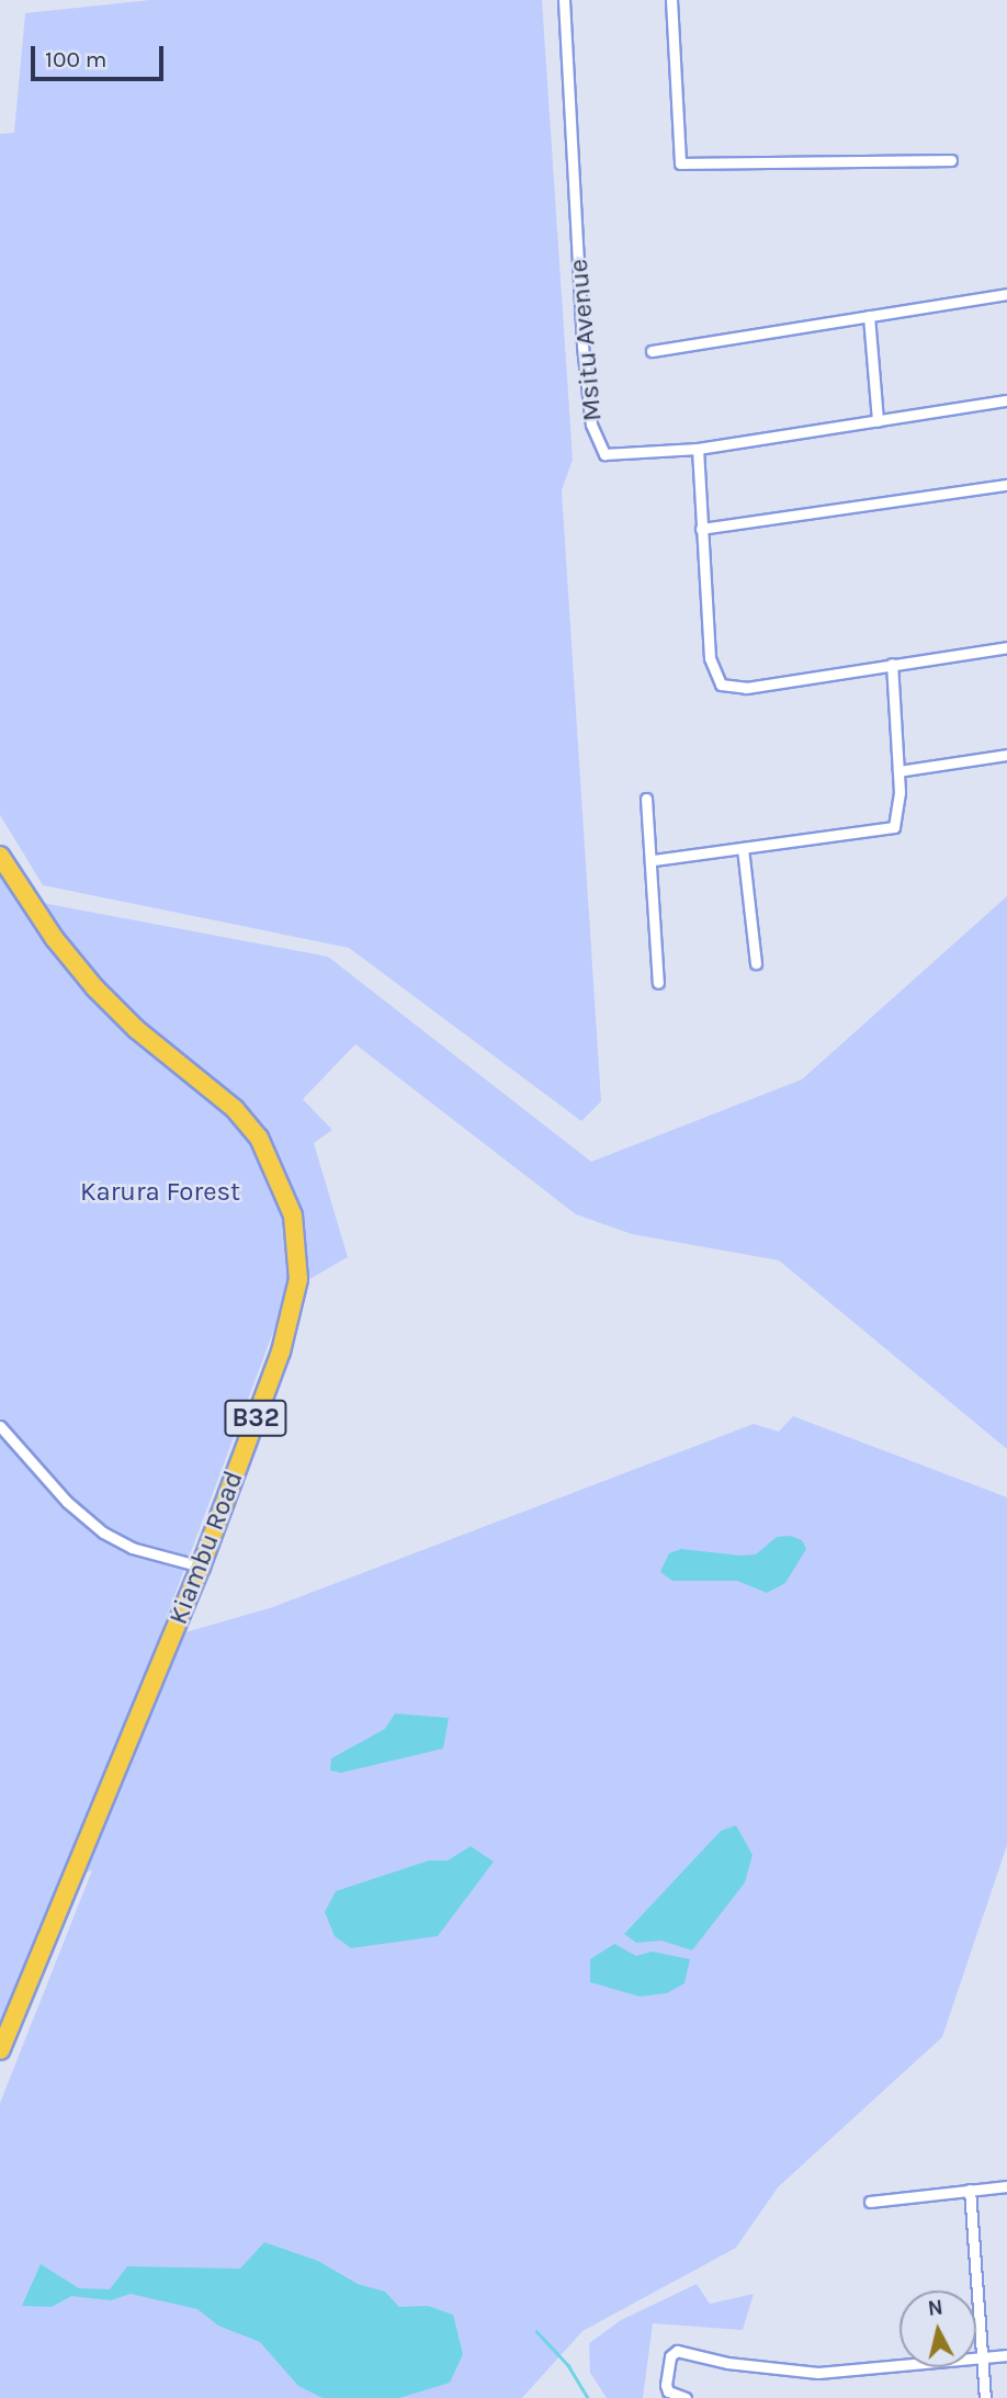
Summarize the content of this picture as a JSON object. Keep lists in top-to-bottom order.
{
  "streets": {
    "highway": ["B32", "Kiambu Road"],
    "street": ["Msitu Avenue"]
  },
  "parks": ["Karura Forest"],
  "scale_bar": "100 m",
  "north": "top"
}
